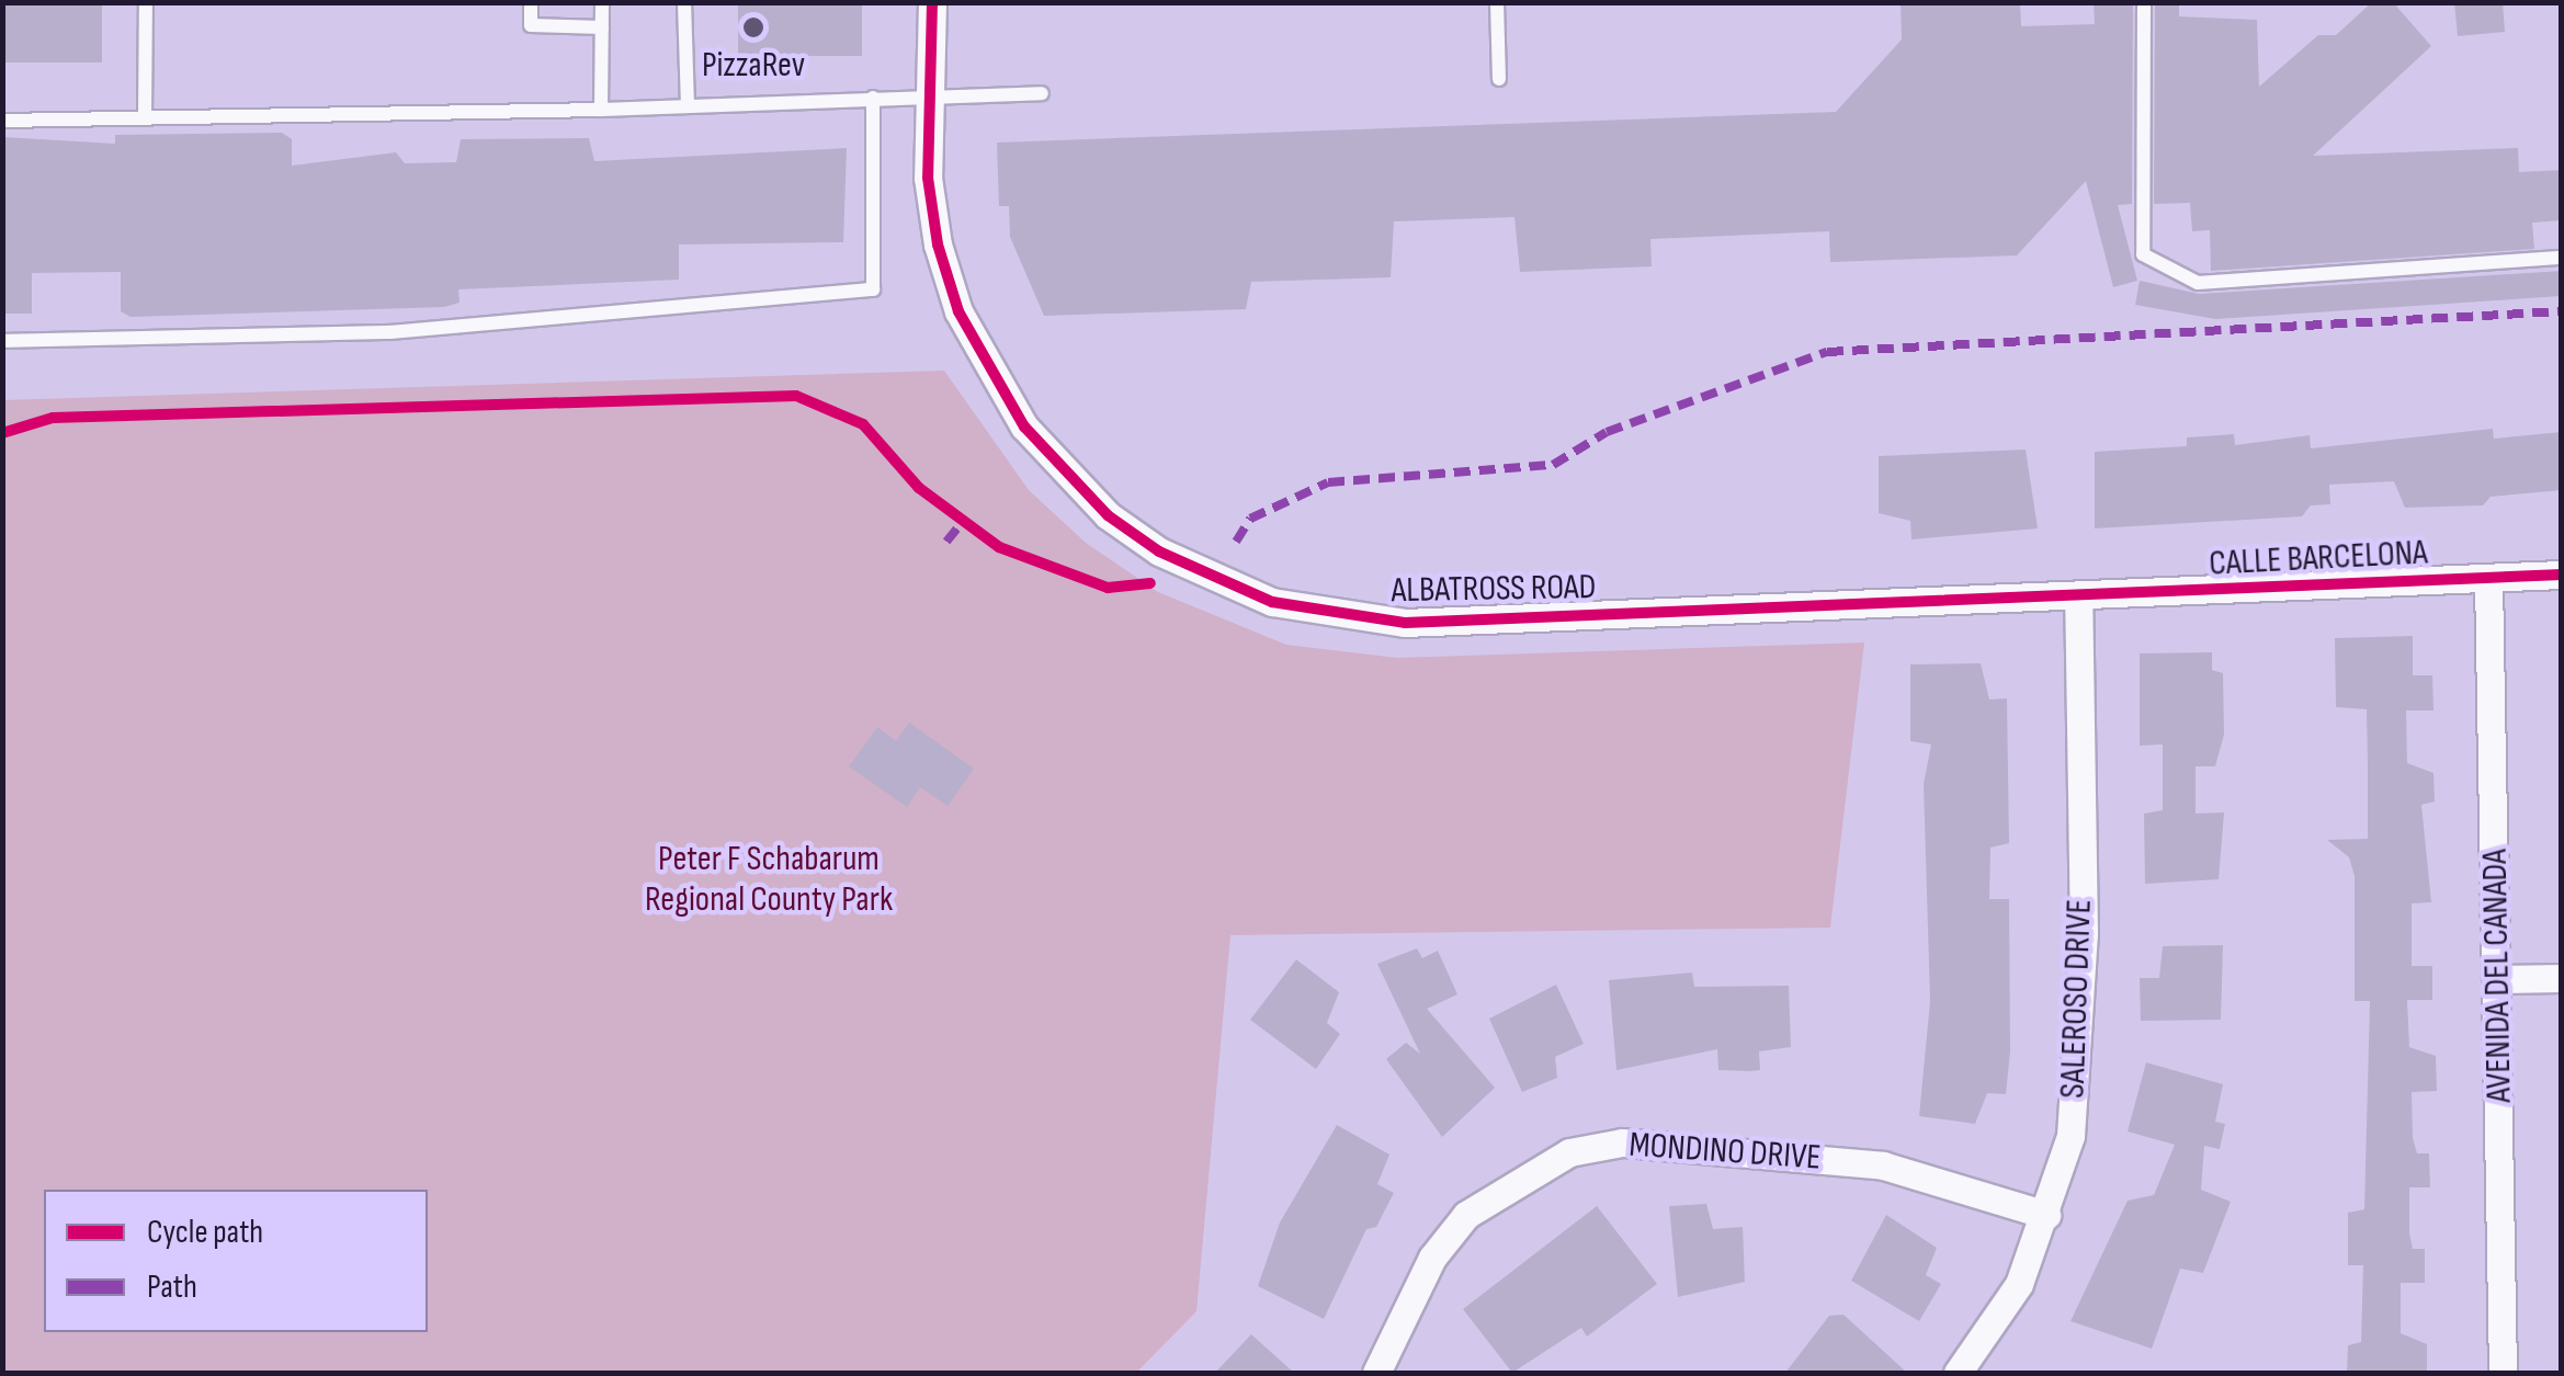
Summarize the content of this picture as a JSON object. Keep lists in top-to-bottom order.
{
  "streets": {
    "street": [
      "CALLE BARCELONA",
      "ALBATROSS ROAD",
      "AVENIDA DEL CANADA",
      "SALEROSO DRIVE",
      "MONDINO DRIVE"
    ]
  },
  "crossings": [
    ["CALLE BARCELONA", "ALBATROSS ROAD"],
    ["CALLE BARCELONA", "AVENIDA DEL CANADA"],
    ["CALLE BARCELONA", "SALEROSO DRIVE"],
    ["ALBATROSS ROAD", "SALEROSO DRIVE"],
    ["SALEROSO DRIVE", "MONDINO DRIVE"]
  ],
  "parks": ["Peter F Schabarum Regional County Park"],
  "places": ["PizzaRev"],
  "legend": ["Cycle path", "Path"]
}
